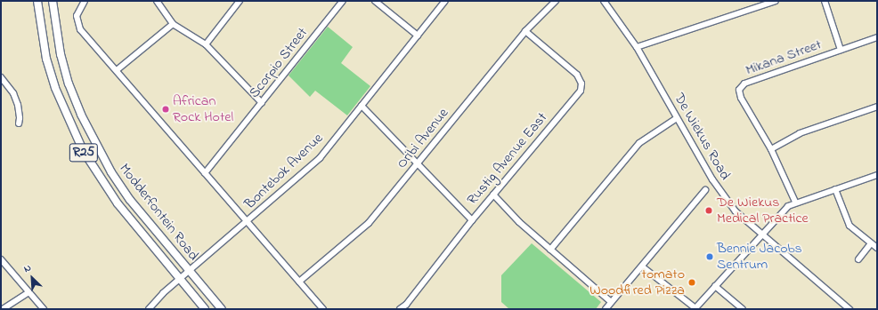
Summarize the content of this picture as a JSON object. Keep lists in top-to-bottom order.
{
  "streets": {
    "main road": ["R25", "Modderfontein Road"],
    "street": [
      "Mikana Street",
      "Scorpio Street",
      "De Wiekus Road",
      "Oribi Avenue",
      "Rustig Avenue East",
      "Bontebok Avenue"
    ]
  },
  "crossings": [
    ["Oribi Avenue", "Rustig Avenue East"],
    ["Bontebok Avenue", "Modderfontein Road"]
  ],
  "places": [
    "African Rock Hotel",
    "De Wiekus Medical Practice",
    "Bennie Jacobs Sentrum",
    "tomato Woodfired Pizza"
  ],
  "north": "top left"
}
